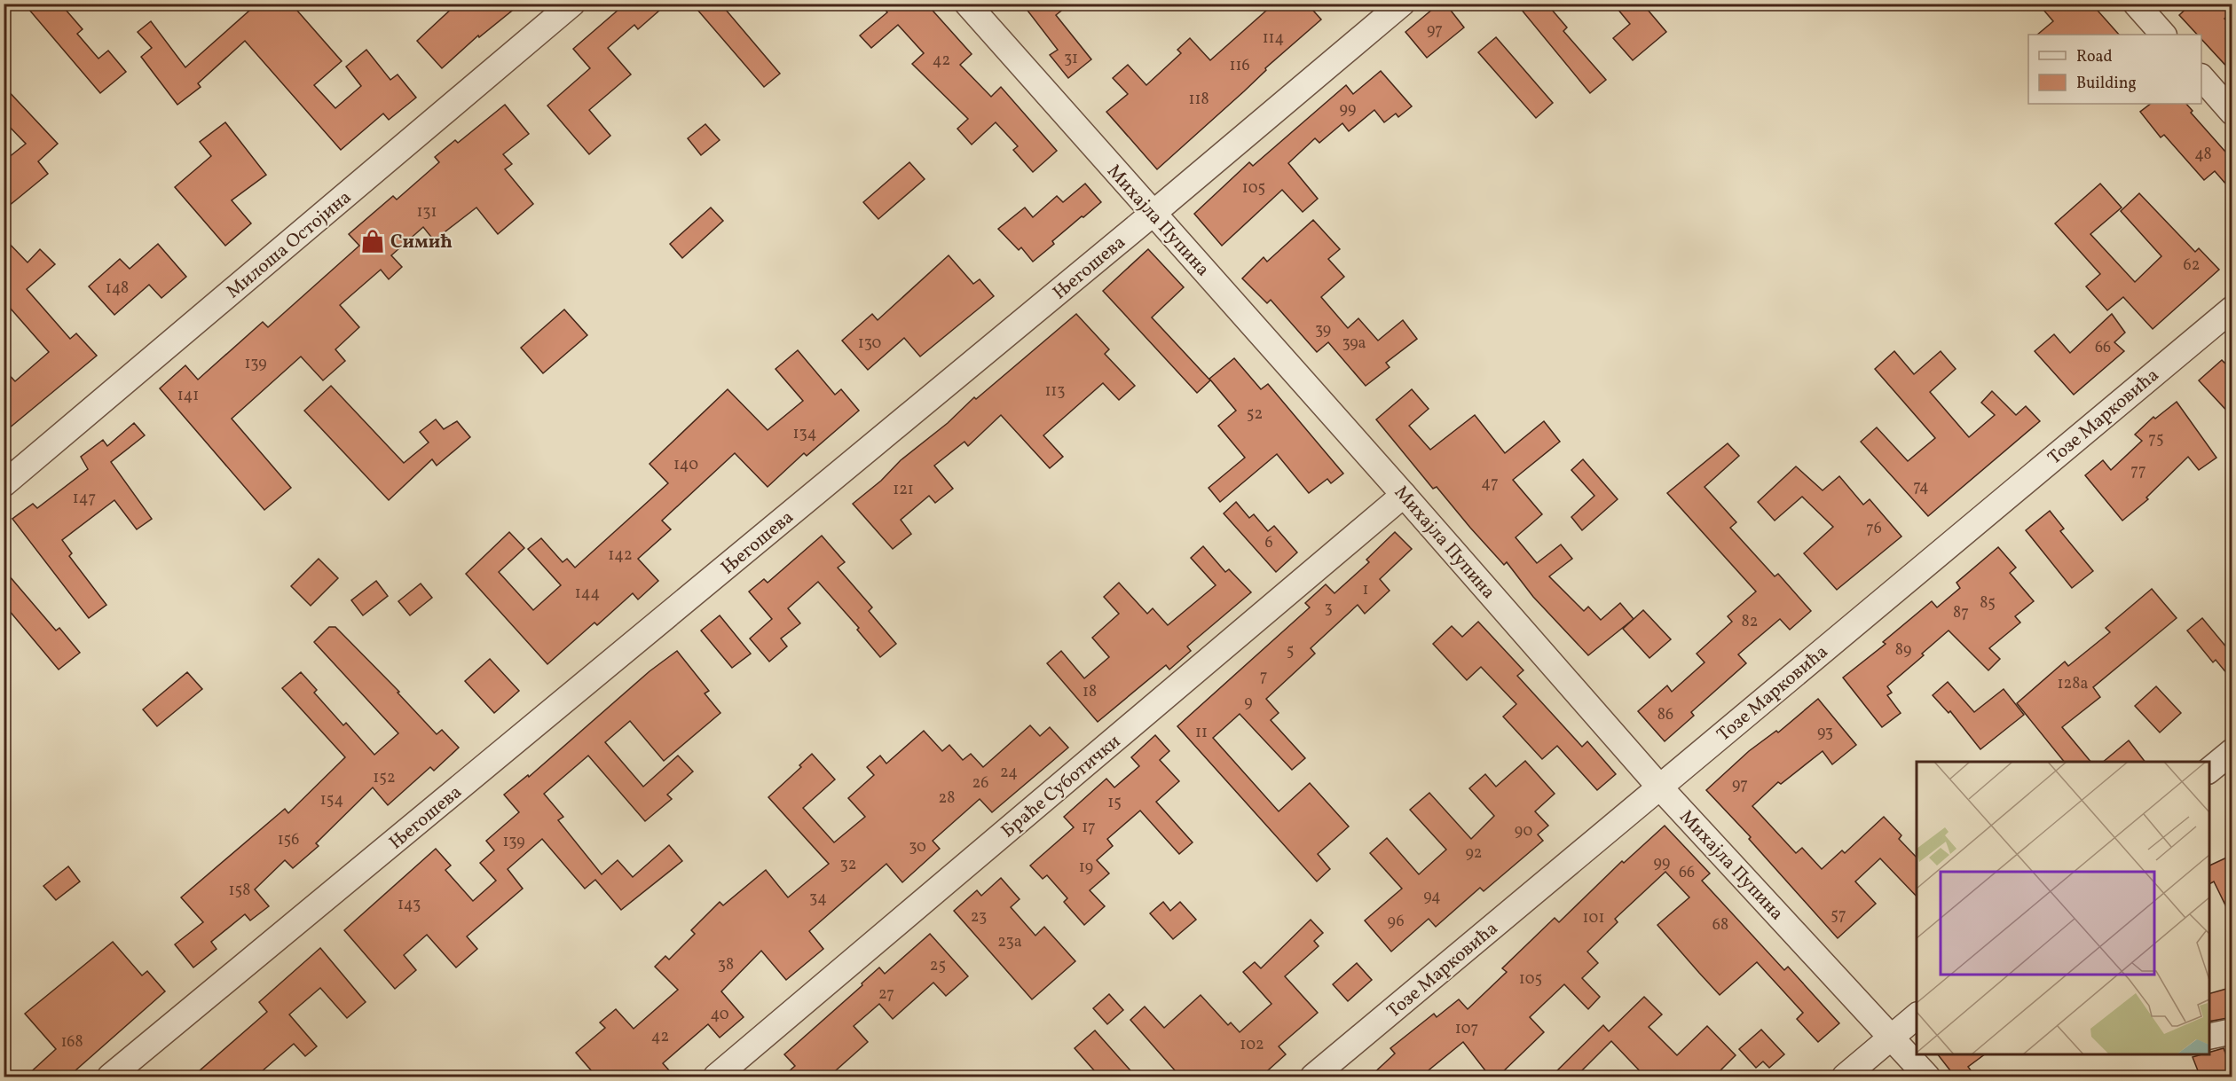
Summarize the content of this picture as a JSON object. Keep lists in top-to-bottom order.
{
  "streets": {
    "street": [
      "Михајла Пупина",
      "Милоша Остојина",
      "Његошева",
      "Тозе Марковића",
      "Браће Суботички"
    ]
  },
  "crossings": [
    ["Михајла Пупина", "Његошева"],
    ["Михајла Пупина", "Тозе Марковића"],
    ["Михајла Пупина", "Браће Суботички"]
  ],
  "places": {
    "shop": ["Симић"]
  },
  "house_numbers": [
    "97",
    "114",
    "31",
    "42",
    "116",
    "118",
    "99",
    "48",
    "105",
    "131",
    "62",
    "148",
    "39",
    "130",
    "39a",
    "66",
    "139",
    "113",
    "141",
    "52",
    "134",
    "75",
    "140",
    "77",
    "47",
    "74",
    "121",
    "147",
    "76",
    "6",
    "142",
    "1",
    "144",
    "85",
    "3",
    "87",
    "82",
    "89",
    "5",
    "7",
    "128a",
    "18",
    "9",
    "86",
    "11",
    "93",
    "24",
    "152",
    "26",
    "97",
    "28",
    "154",
    "15",
    "17",
    "90",
    "156",
    "139",
    "30",
    "92",
    "99",
    "32",
    "19",
    "66",
    "158",
    "94",
    "34",
    "143",
    "57",
    "23",
    "101",
    "96",
    "68",
    "23a",
    "38",
    "25",
    "105",
    "27",
    "40",
    "107",
    "42",
    "168",
    "102"
  ],
  "legend": ["Road", "Building"]
}
